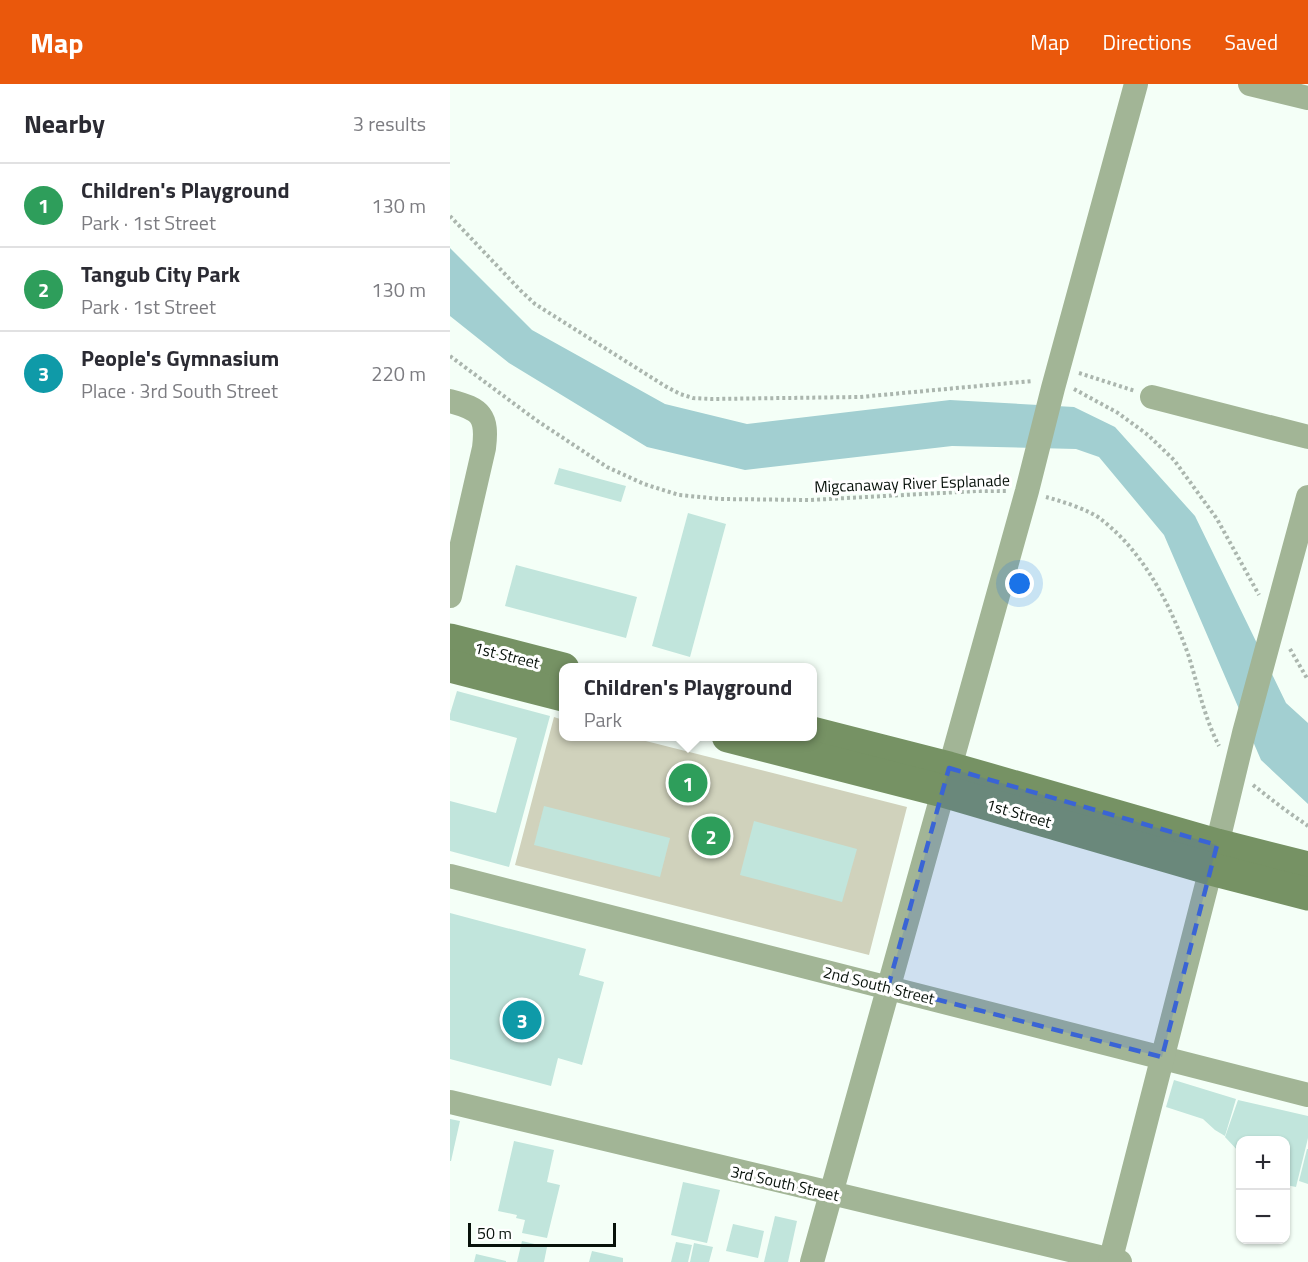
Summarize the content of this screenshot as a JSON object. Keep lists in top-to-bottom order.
{
  "streets": {
    "main road": ["1st Street"],
    "street": ["2nd South Street", "3rd South Street"],
    "path": ["Migcanaway River Esplanade"]
  },
  "scale_bar": "50 m",
  "page": {
    "header": "Map",
    "nav": ["Map", "Directions", "Saved"],
    "heading": ["Nearby", "3 results"],
    "list": [
      {
        "mark": "1",
        "name": "Children's Playground",
        "note": "Park · 1st Street",
        "value": "130 m"
      },
      {
        "mark": "2",
        "name": "Tangub City Park",
        "note": "Park · 1st Street",
        "value": "130 m"
      },
      {
        "mark": "3",
        "name": "People's Gymnasium",
        "note": "Place · 3rd South Street",
        "value": "220 m"
      }
    ],
    "popup": ["Children's Playground", "Park"],
    "pins": ["1", "2", "3"],
    "map_buttons": ["+", "−"],
    "scale": "50 m"
  }
}
